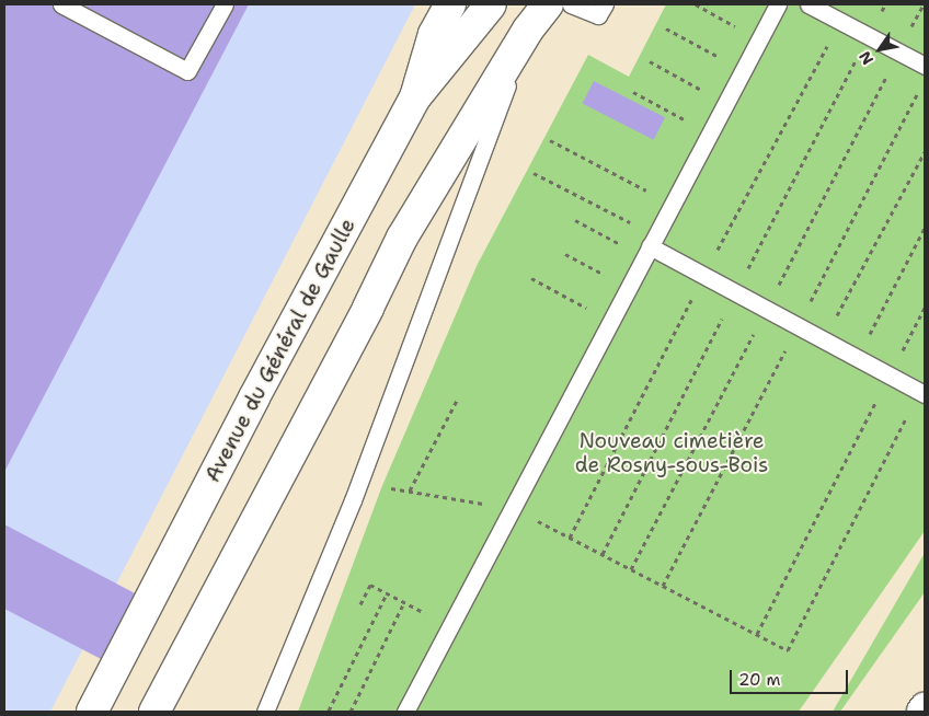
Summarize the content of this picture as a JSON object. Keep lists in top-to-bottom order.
{
  "streets": {
    "main road": ["Avenue du Général de Gaulle"]
  },
  "parks": ["Nouveau cimetière de Rosny-sous-Bois"],
  "scale_bar": "20 m",
  "north": "bottom left"
}
